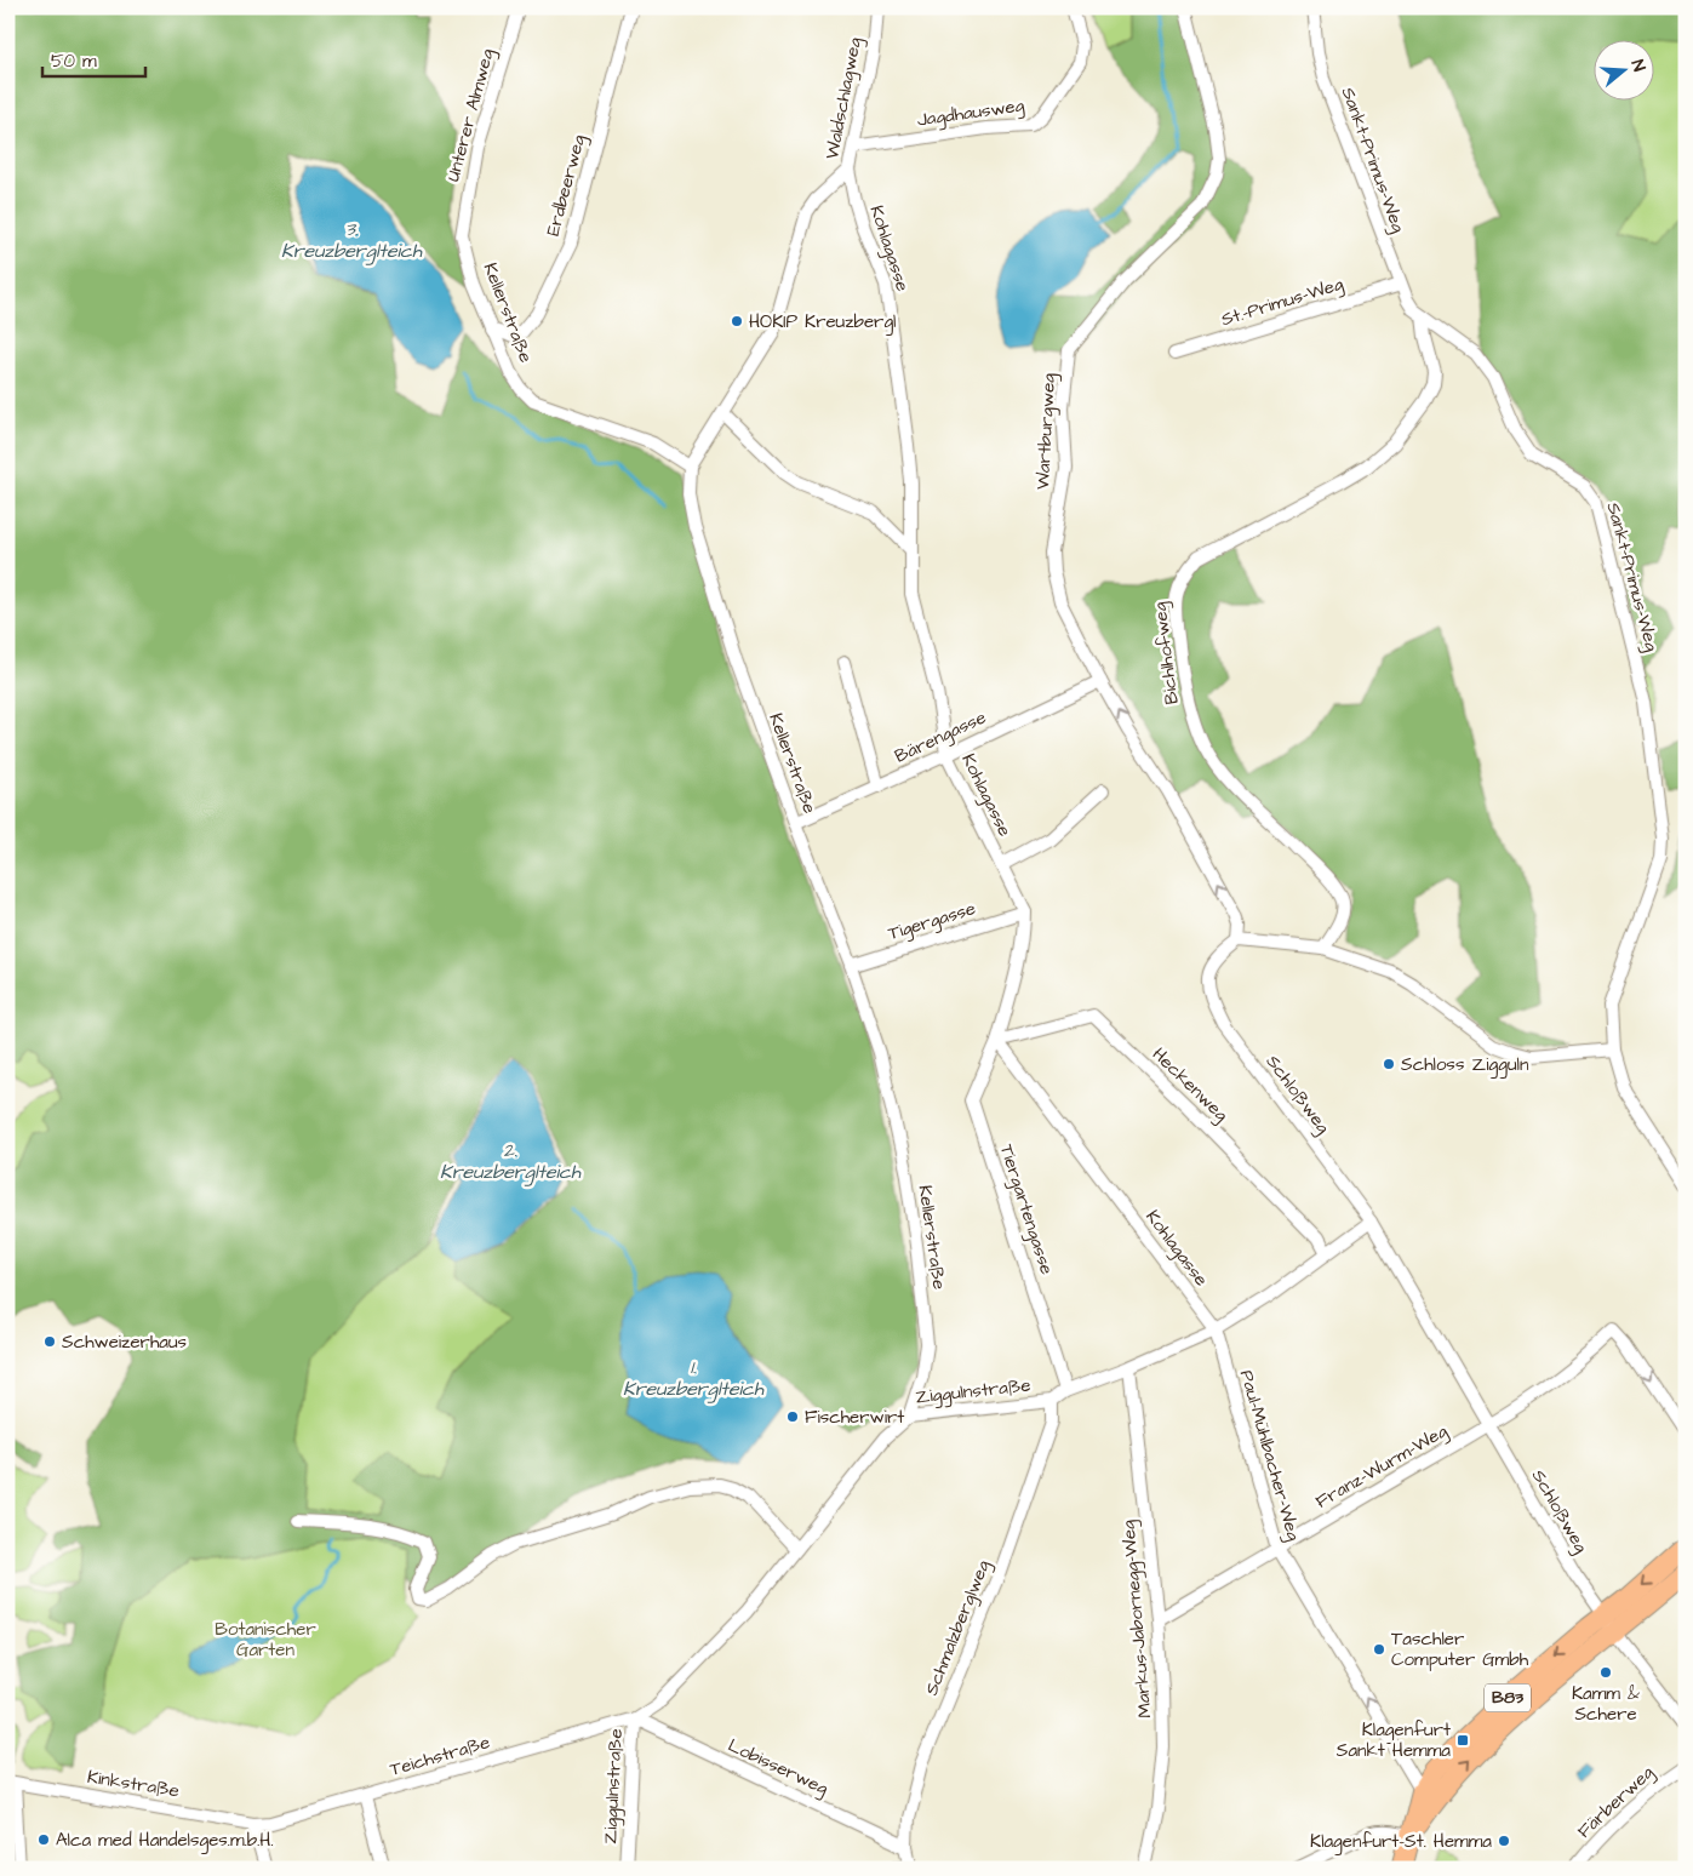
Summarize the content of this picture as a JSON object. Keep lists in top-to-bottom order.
{
  "streets": {
    "main road": ["B83"],
    "street": [
      "Waldschlagweg",
      "Jagdhausweg",
      "Unterer Almweg",
      "Sankt-Primus-Weg",
      "Erdbeerweg",
      "Kohlagasse",
      "St.-Primus-Weg",
      "Kellerstraße",
      "Wartburgweg",
      "Bichlhofweg",
      "Bärengasse",
      "Tigergasse",
      "Heckenweg",
      "Schloßweg",
      "Tiergartengasse",
      "Ziggulnstraße",
      "Paul-Mühlbacher-Weg",
      "Franz-Wurm-Weg",
      "Markus-Jabornegg-Weg",
      "Schmalzberglweg",
      "Teichstraße",
      "Lobisserweg",
      "Kinkstraße",
      "Färberweg"
    ]
  },
  "crossings": [
    ["Waldschlagweg", "Jagdhausweg"],
    ["Waldschlagweg", "Kohlagasse"],
    ["Waldschlagweg", "Kellerstraße"],
    ["Unterer Almweg", "Kellerstraße"],
    ["Sankt-Primus-Weg", "St.-Primus-Weg"],
    ["Sankt-Primus-Weg", "Bichlhofweg"],
    ["Erdbeerweg", "Kellerstraße"],
    ["Kohlagasse", "Bärengasse"],
    ["Kohlagasse", "Tigergasse"],
    ["Kohlagasse", "Heckenweg"],
    ["Kohlagasse", "Tiergartengasse"],
    ["Kohlagasse", "Ziggulnstraße"],
    ["Kohlagasse", "Paul-Mühlbacher-Weg"],
    ["Kellerstraße", "Bärengasse"],
    ["Kellerstraße", "Tigergasse"],
    ["Kellerstraße", "Ziggulnstraße"],
    ["Wartburgweg", "Bärengasse"],
    ["Wartburgweg", "Schloßweg"],
    ["Heckenweg", "Tiergartengasse"],
    ["Heckenweg", "Ziggulnstraße"],
    ["Schloßweg", "Ziggulnstraße"],
    ["Schloßweg", "Franz-Wurm-Weg"],
    ["Schloßweg", "B83"],
    ["Tiergartengasse", "Ziggulnstraße"],
    ["Ziggulnstraße", "Paul-Mühlbacher-Weg"],
    ["Ziggulnstraße", "Markus-Jabornegg-Weg"],
    ["Ziggulnstraße", "Schmalzberglweg"],
    ["Ziggulnstraße", "Teichstraße"],
    ["Ziggulnstraße", "Lobisserweg"],
    ["Paul-Mühlbacher-Weg", "Franz-Wurm-Weg"],
    ["Paul-Mühlbacher-Weg", "B83"],
    ["Franz-Wurm-Weg", "Markus-Jabornegg-Weg"],
    ["Schmalzberglweg", "Lobisserweg"],
    ["Teichstraße", "Lobisserweg"],
    ["Teichstraße", "Kinkstraße"]
  ],
  "one_way": ["Paul-Mühlbacher-Weg"],
  "water": ["3. Kreuzberglteich", "2. Kreuzberglteich", "1. Kreuzberglteich"],
  "parks": ["Botanischer Garten"],
  "places": {
    "other": [
      "HOKIP Kreuzbergl",
      "Schloss Zigguln",
      "Schweizerhaus",
      "Fischerwirt",
      "Taschler Computer Gmbh",
      "Kamm & Schere",
      "Alca med Handelsges.m.b.H.",
      "Klagenfurt-St. Hemma"
    ],
    "transit": ["Klagenfurt Sankt Hemma"]
  },
  "scale_bar": "50 m",
  "north": "right"
}
